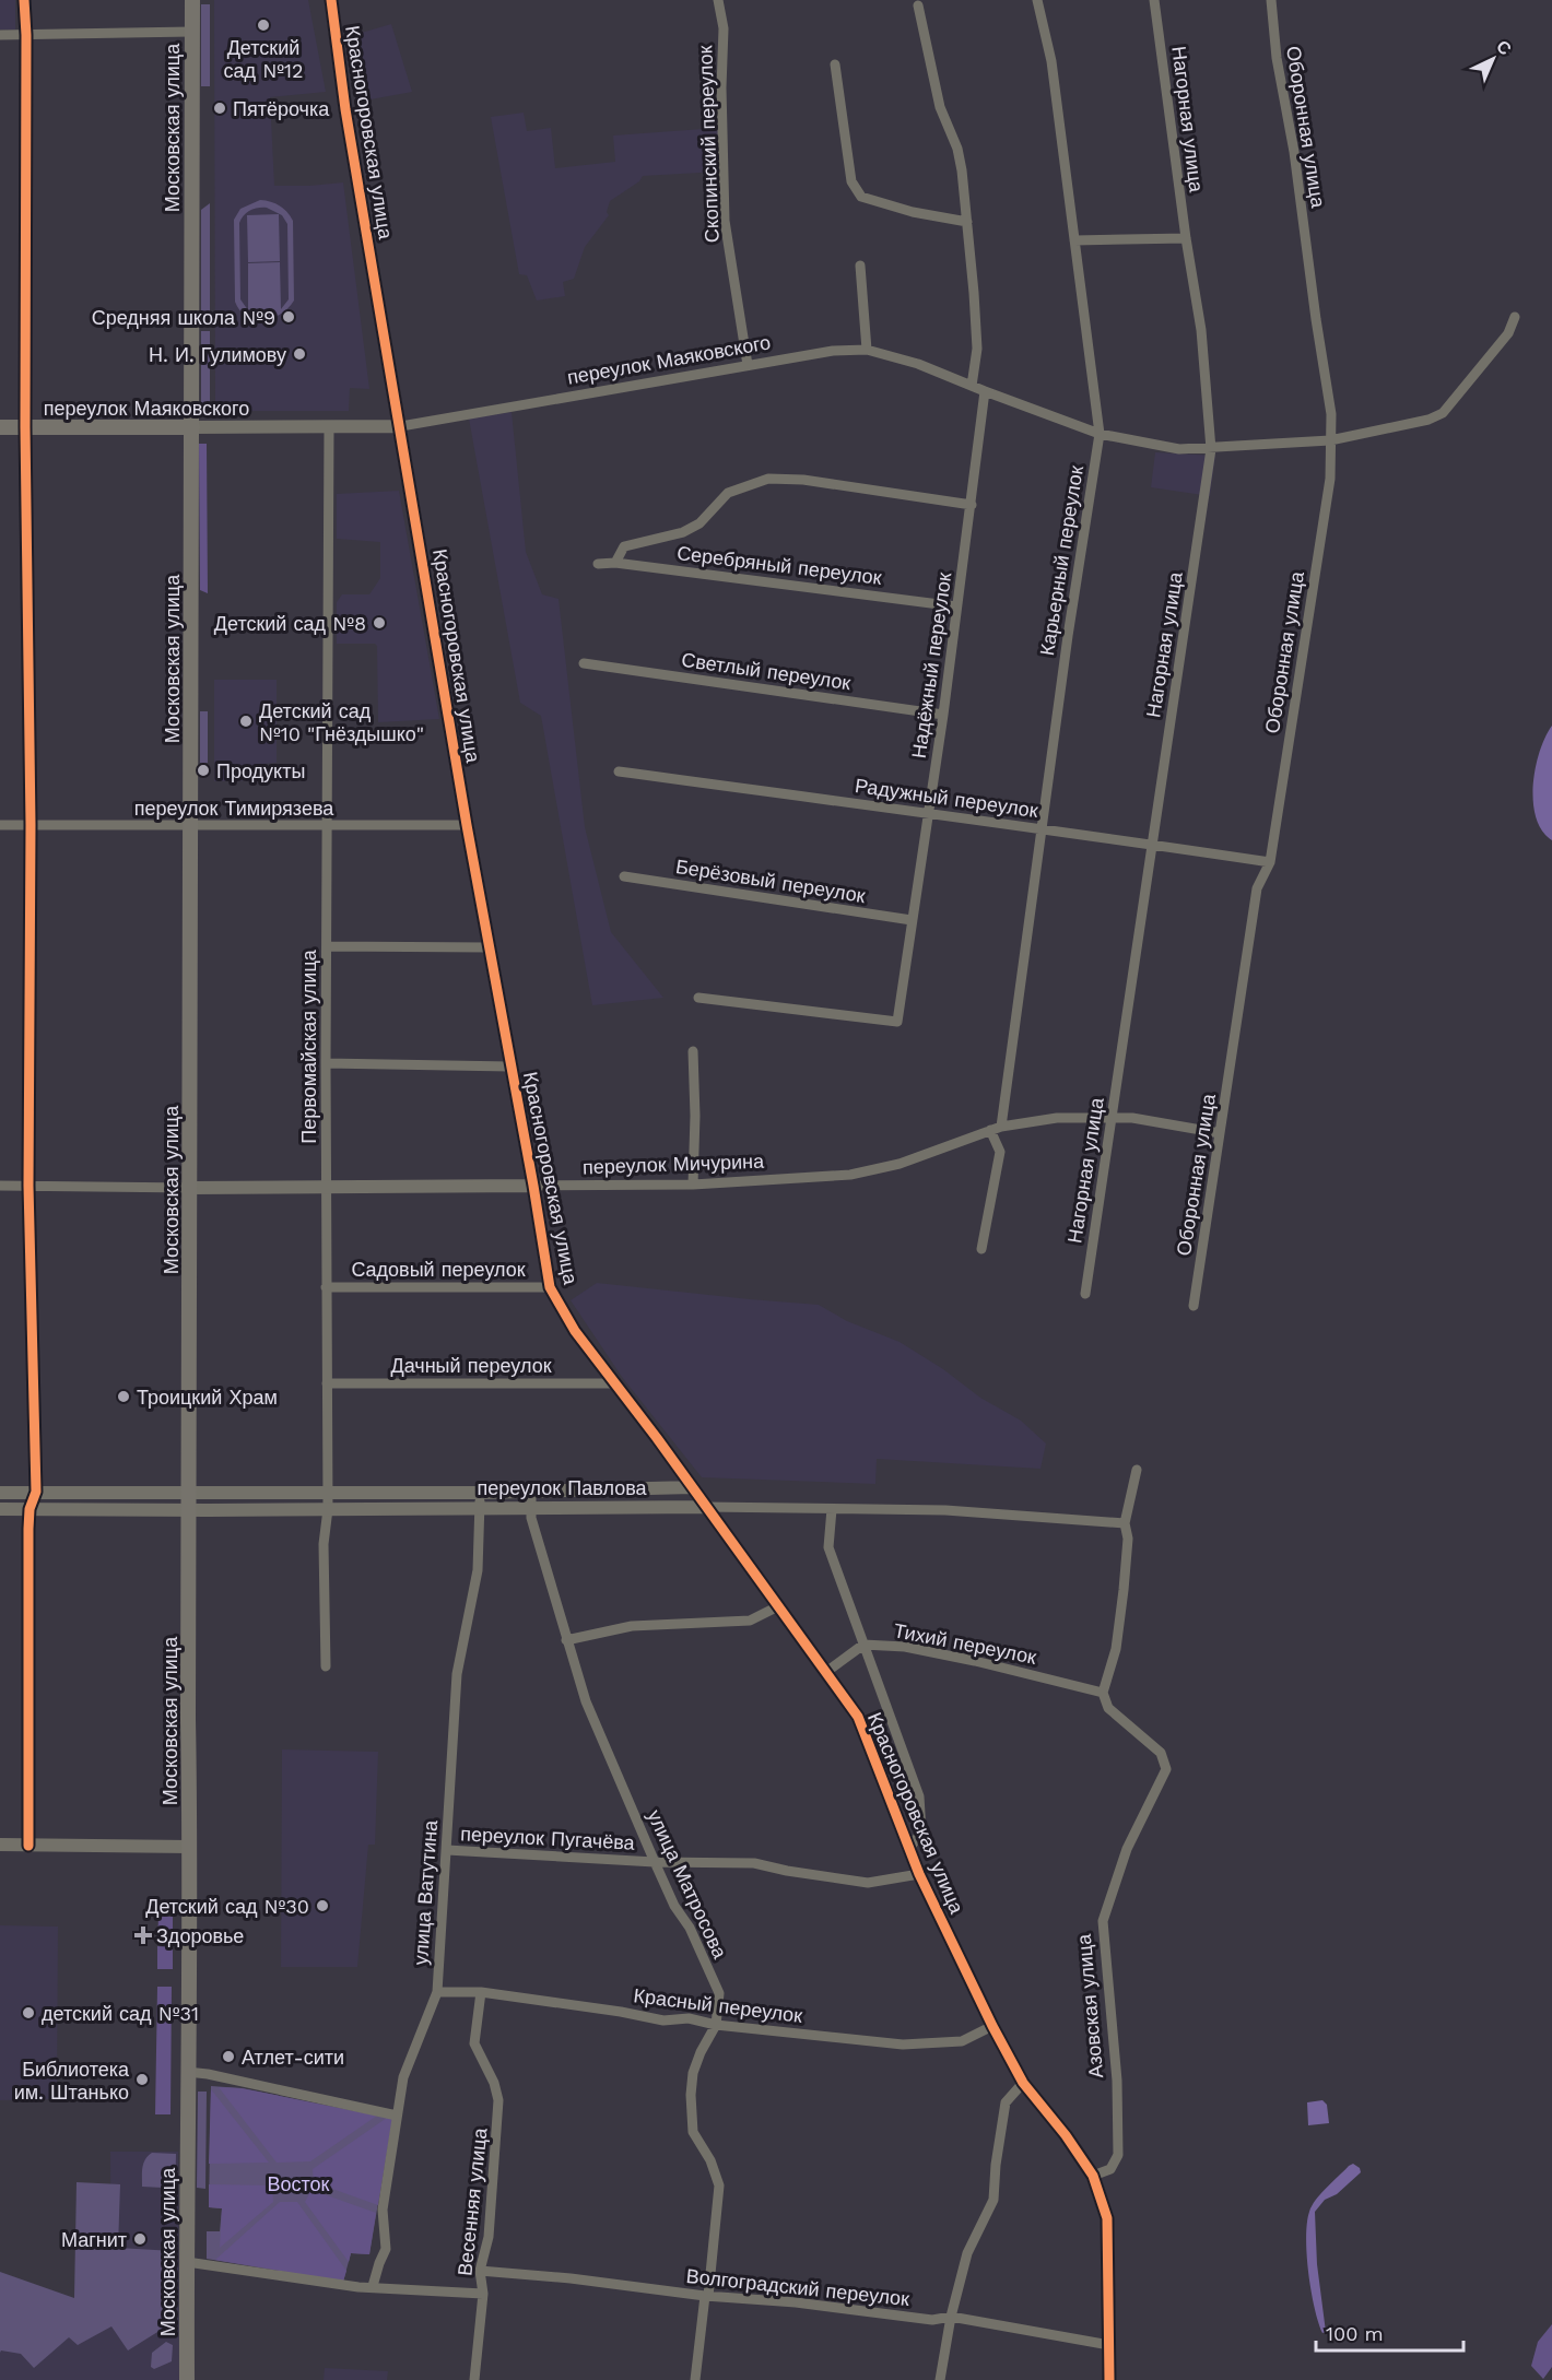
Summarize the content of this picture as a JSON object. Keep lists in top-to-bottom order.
{
  "streets": {
    "main road": ["Московская улица", "переулок Маяковского"],
    "street": [
      "Нагорная улица",
      "Оборонная улица",
      "Красногоровская улица",
      "Скопинский переулок",
      "Карьерный переулок",
      "Серебряный переулок",
      "Надёжный переулок",
      "Светлый переулок",
      "Радужный переулок",
      "переулок Тимирязева",
      "Берёзовый переулок",
      "Первомайская улица",
      "переулок Мичурина",
      "Садовый переулок",
      "Дачный переулок",
      "переулок Павлова",
      "Тихий переулок",
      "переулок Пугачёва",
      "улица Матросова",
      "улица Ватутина",
      "Красный переулок",
      "Азовская улица",
      "Весенняя улица",
      "Волгоградский переулок"
    ]
  },
  "crossings": [
    ["Нагорная улица", "переулок Маяковского"],
    ["Нагорная улица", "Радужный переулок"],
    ["Нагорная улица", "переулок Мичурина"],
    ["Оборонная улица", "переулок Маяковского"],
    ["Оборонная улица", "Радужный переулок"],
    ["Оборонная улица", "переулок Мичурина"],
    ["Московская улица", "переулок Маяковского"],
    ["Московская улица", "переулок Тимирязева"],
    ["Московская улица", "переулок Мичурина"],
    ["Московская улица", "переулок Павлова"],
    ["Красногоровская улица", "переулок Маяковского"],
    ["Красногоровская улица", "переулок Тимирязева"],
    ["Красногоровская улица", "переулок Мичурина"],
    ["Красногоровская улица", "Садовый переулок"],
    ["Красногоровская улица", "Дачный переулок"],
    ["Красногоровская улица", "переулок Павлова"],
    ["Красногоровская улица", "Тихий переулок"],
    ["Красногоровская улица", "переулок Пугачёва"],
    ["Красногоровская улица", "Красный переулок"],
    ["Красногоровская улица", "Азовская улица"],
    ["Красногоровская улица", "Волгоградский переулок"],
    ["Скопинский переулок", "переулок Маяковского"],
    ["переулок Маяковского", "Карьерный переулок"],
    ["переулок Маяковского", "Надёжный переулок"],
    ["переулок Маяковского", "Первомайская улица"],
    ["Карьерный переулок", "Радужный переулок"],
    ["Карьерный переулок", "переулок Мичурина"],
    ["Серебряный переулок", "Надёжный переулок"],
    ["Надёжный переулок", "Светлый переулок"],
    ["Надёжный переулок", "Радужный переулок"],
    ["Надёжный переулок", "Берёзовый переулок"],
    ["переулок Тимирязева", "Первомайская улица"],
    ["Первомайская улица", "переулок Мичурина"],
    ["Первомайская улица", "Садовый переулок"],
    ["Первомайская улица", "Дачный переулок"],
    ["Первомайская улица", "переулок Павлова"],
    ["переулок Павлова", "улица Матросова"],
    ["переулок Павлова", "улица Ватутина"],
    ["Тихий переулок", "Азовская улица"],
    ["переулок Пугачёва", "улица Матросова"],
    ["переулок Пугачёва", "улица Ватутина"],
    ["улица Матросова", "Красный переулок"],
    ["улица Матросова", "Волгоградский переулок"],
    ["улица Ватутина", "Красный переулок"],
    ["Красный переулок", "Весенняя улица"],
    ["Весенняя улица", "Волгоградский переулок"]
  ],
  "parks": ["Восток"],
  "places": {
    "other": [
      "Детский сад №12",
      "Пятёрочка",
      "Средняя школа №9",
      "Н. И. Гулимову",
      "Детский сад №8",
      "Детский сад №10 \"Гнёздышко\"",
      "Продукты",
      "Троицкий Храм",
      "Детский сад №30",
      "детский сад №31",
      "Атлет-сити",
      "Библиотека им. Штанько",
      "Магнит"
    ],
    "health": ["Здоровье"]
  },
  "scale_bar": "100 m",
  "north": "top right"
}
